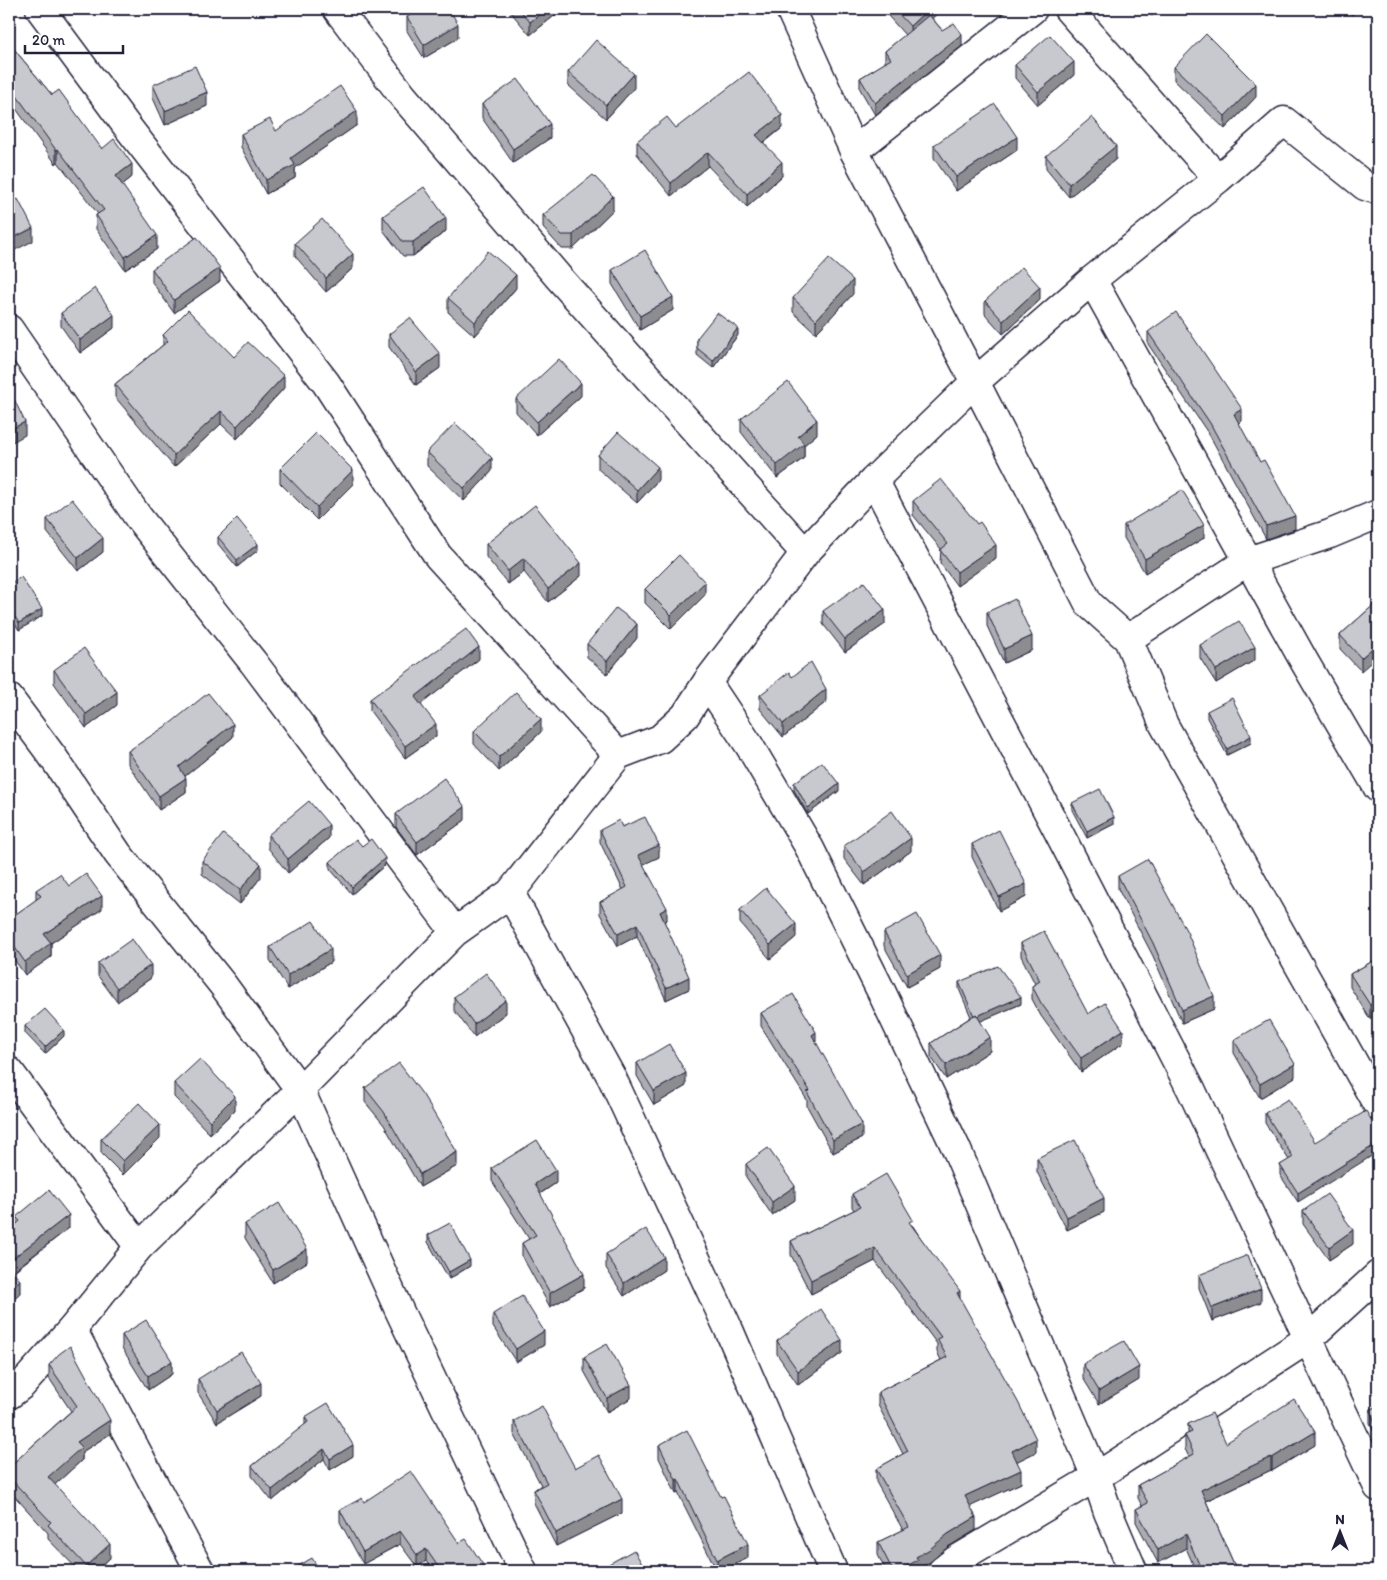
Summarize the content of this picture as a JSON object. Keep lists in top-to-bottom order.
{
  "scale_bar": "20 m",
  "north": "top"
}
